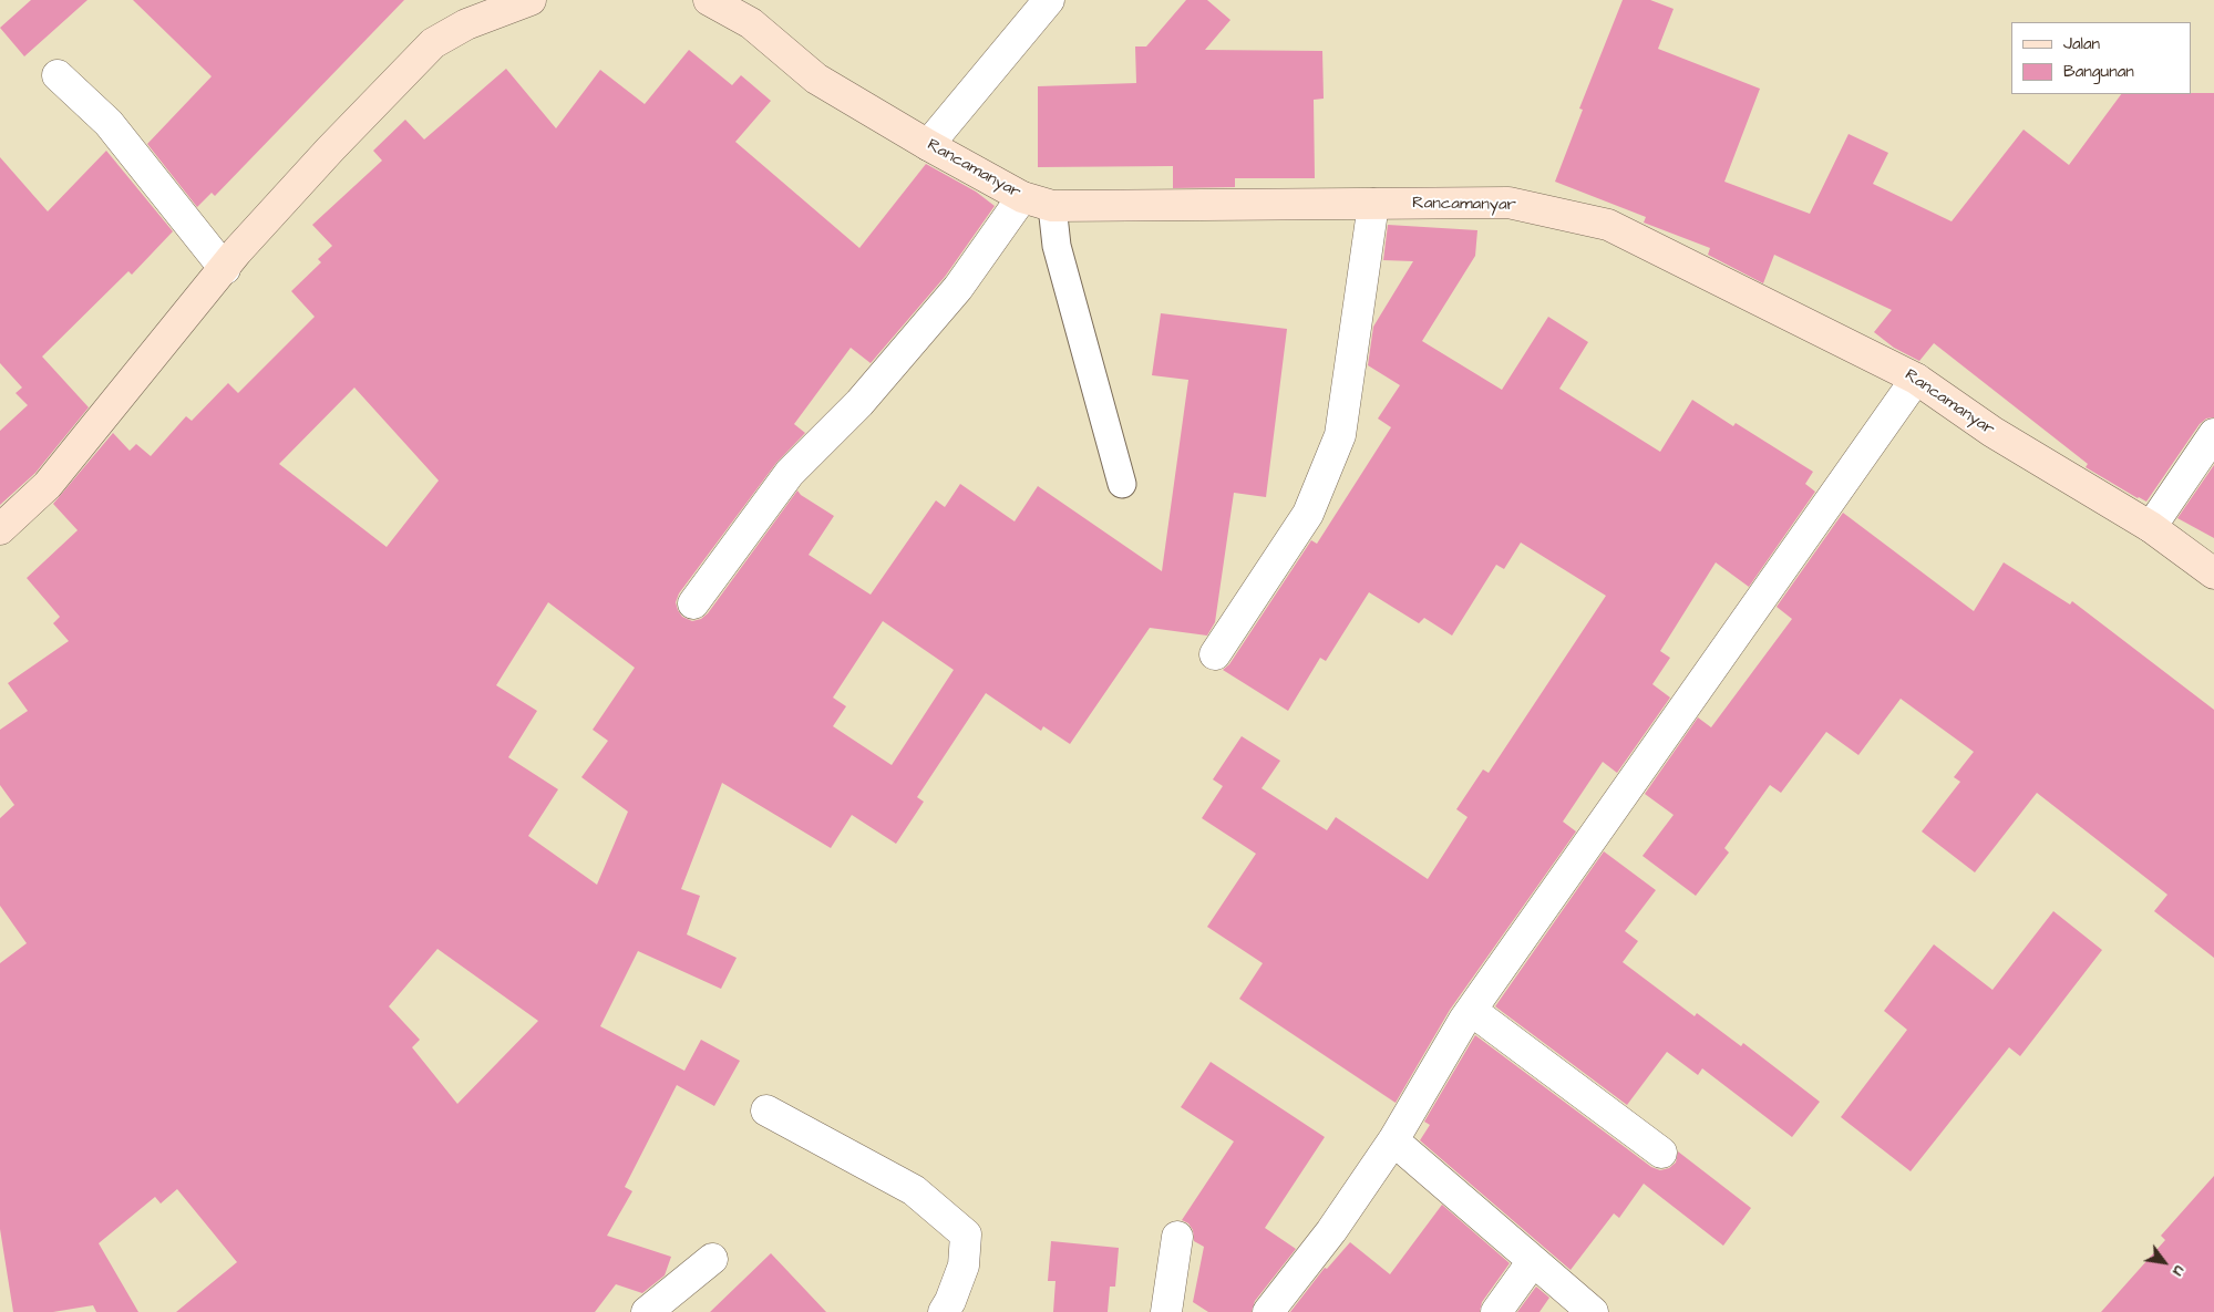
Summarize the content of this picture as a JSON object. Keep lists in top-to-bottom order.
{
  "streets": {
    "street": ["Rancamanyar"]
  },
  "legend": ["Jalan", "Bangunan"],
  "north": "bottom right"
}
